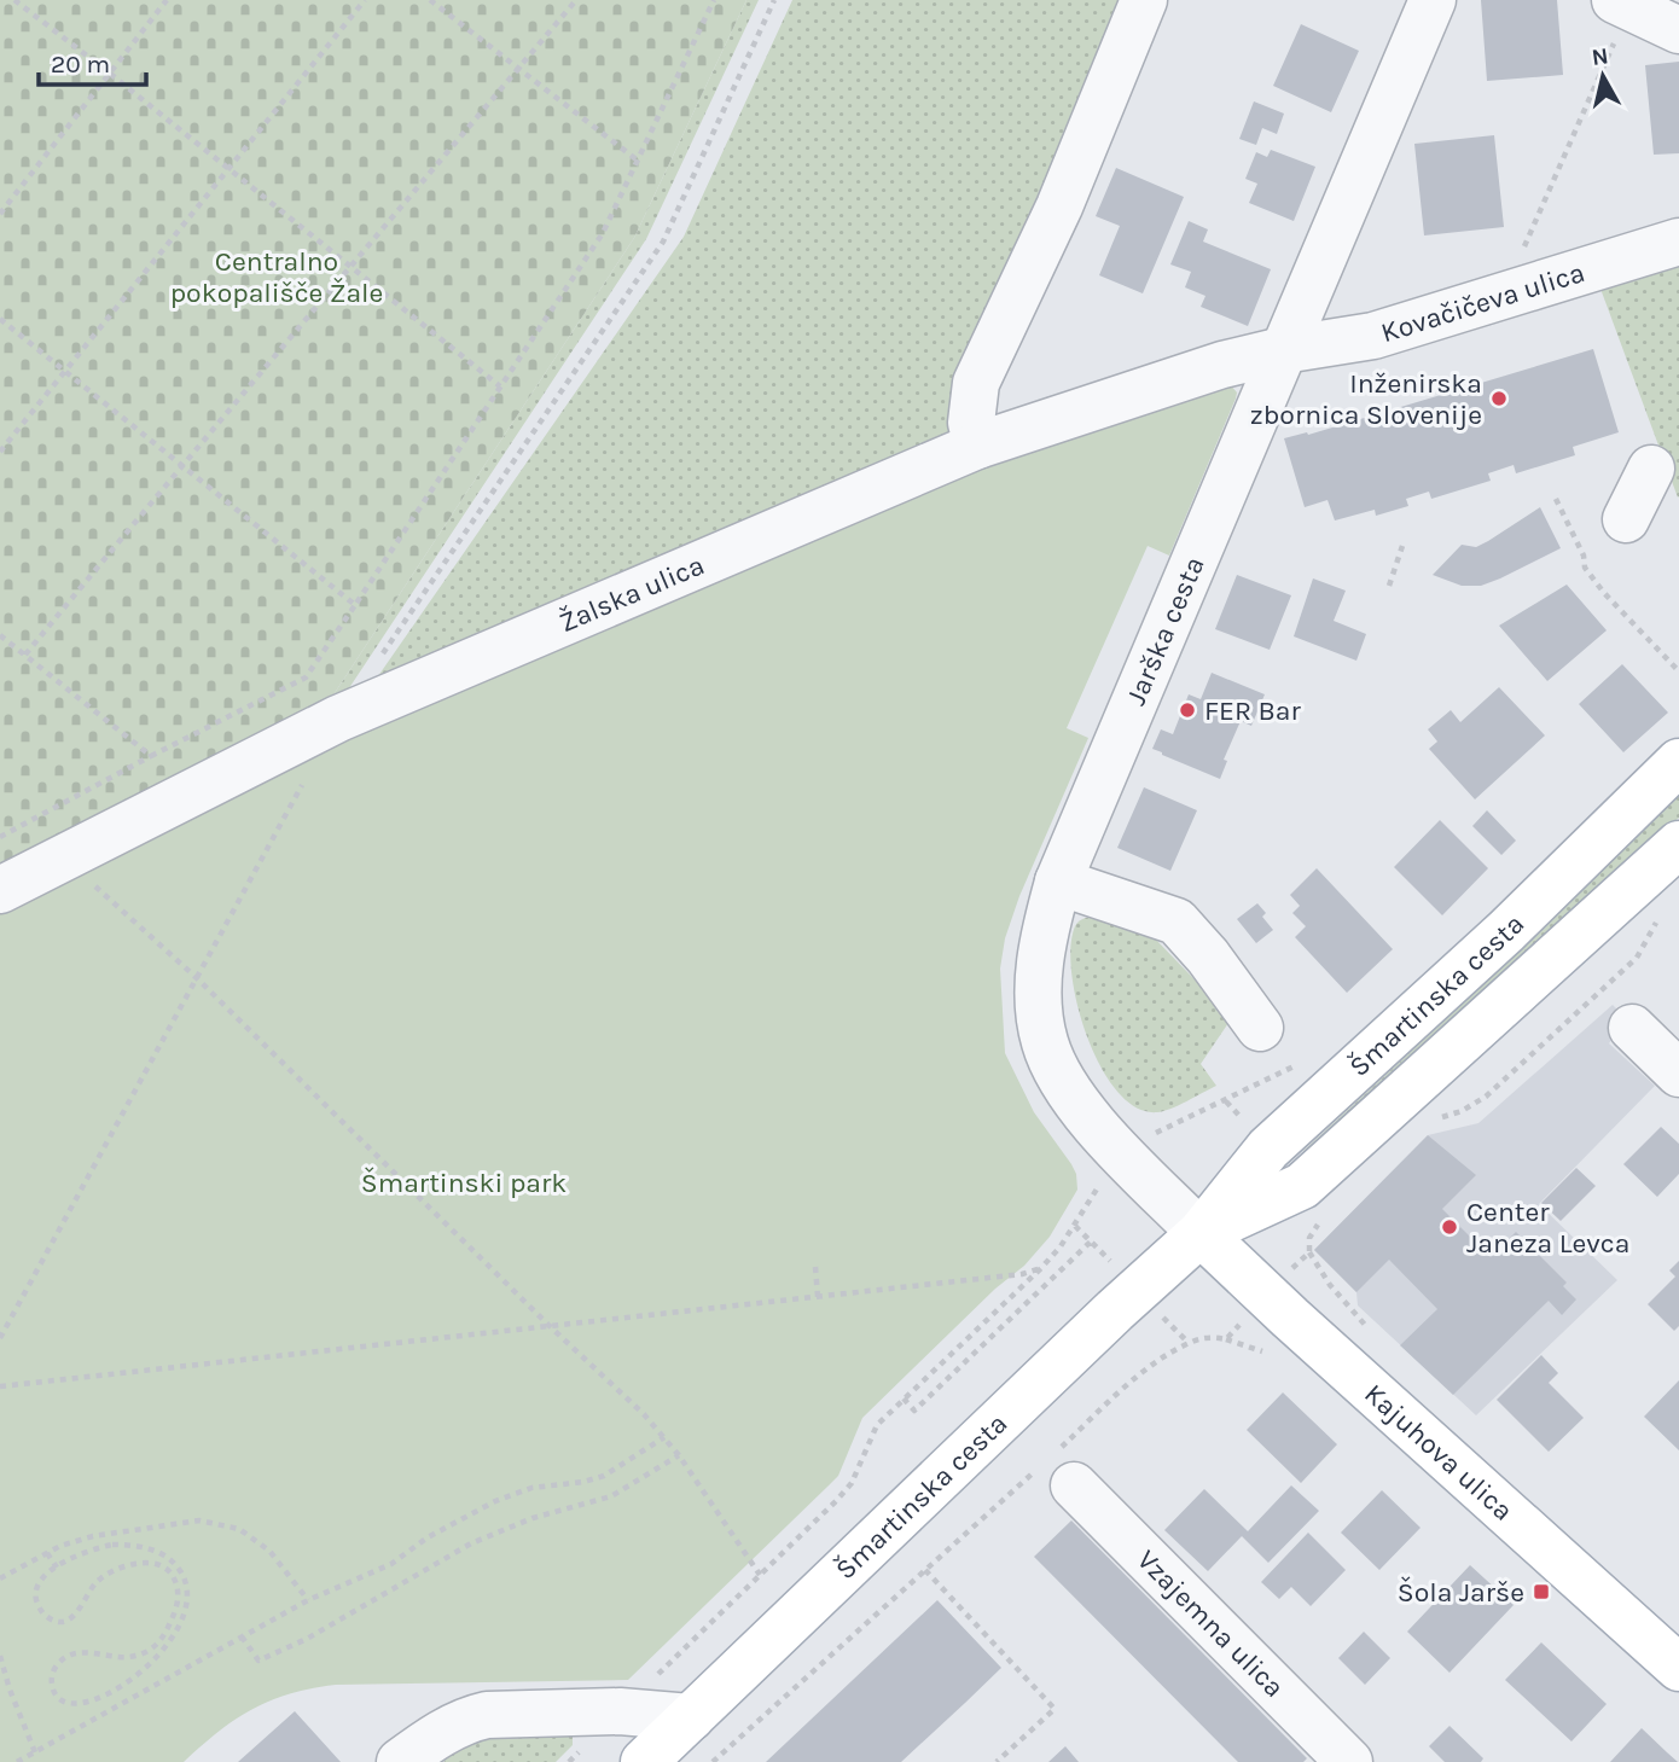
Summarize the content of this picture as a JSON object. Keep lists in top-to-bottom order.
{
  "streets": {
    "main road": ["Šmartinska cesta", "Kajuhova ulica"],
    "street": [
      "Kovačičeva ulica",
      "Žalska ulica",
      "Jarška cesta",
      "Vzajemna ulica"
    ]
  },
  "crossings": [
    ["Kovačičeva ulica", "Žalska ulica"],
    ["Kovačičeva ulica", "Jarška cesta"],
    ["Žalska ulica", "Jarška cesta"],
    ["Jarška cesta", "Šmartinska cesta"],
    ["Jarška cesta", "Kajuhova ulica"],
    ["Šmartinska cesta", "Kajuhova ulica"],
    ["Šmartinska cesta", "Vzajemna ulica"]
  ],
  "parks": ["Centralno pokopališče Žale", "Šmartinski park"],
  "places": {
    "other": ["Inženirska zbornica Slovenije", "FER Bar", "Center Janeza Levca"],
    "transit": ["Šola Jarše"]
  },
  "scale_bar": "20 m",
  "north": "top"
}
